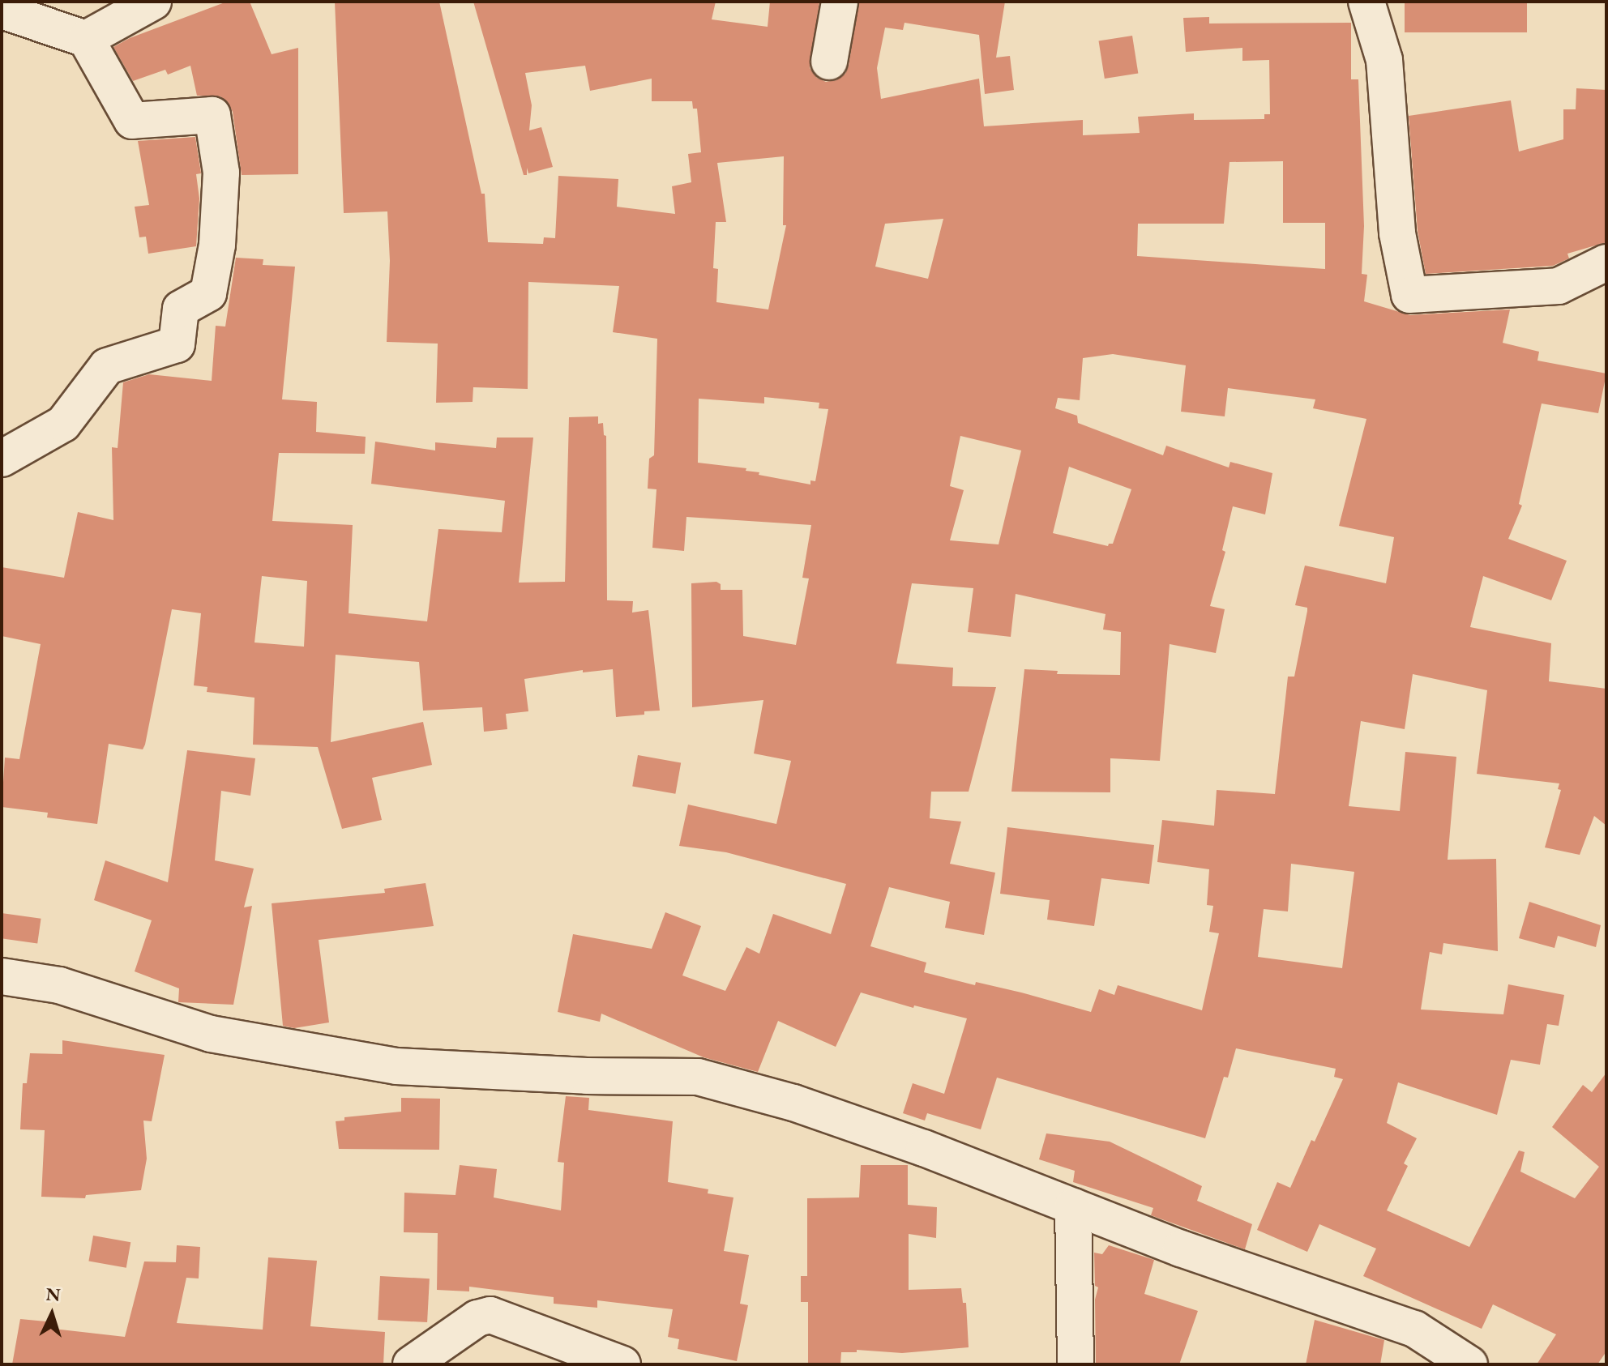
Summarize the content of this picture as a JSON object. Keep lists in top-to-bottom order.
{
  "north": "top"
}
